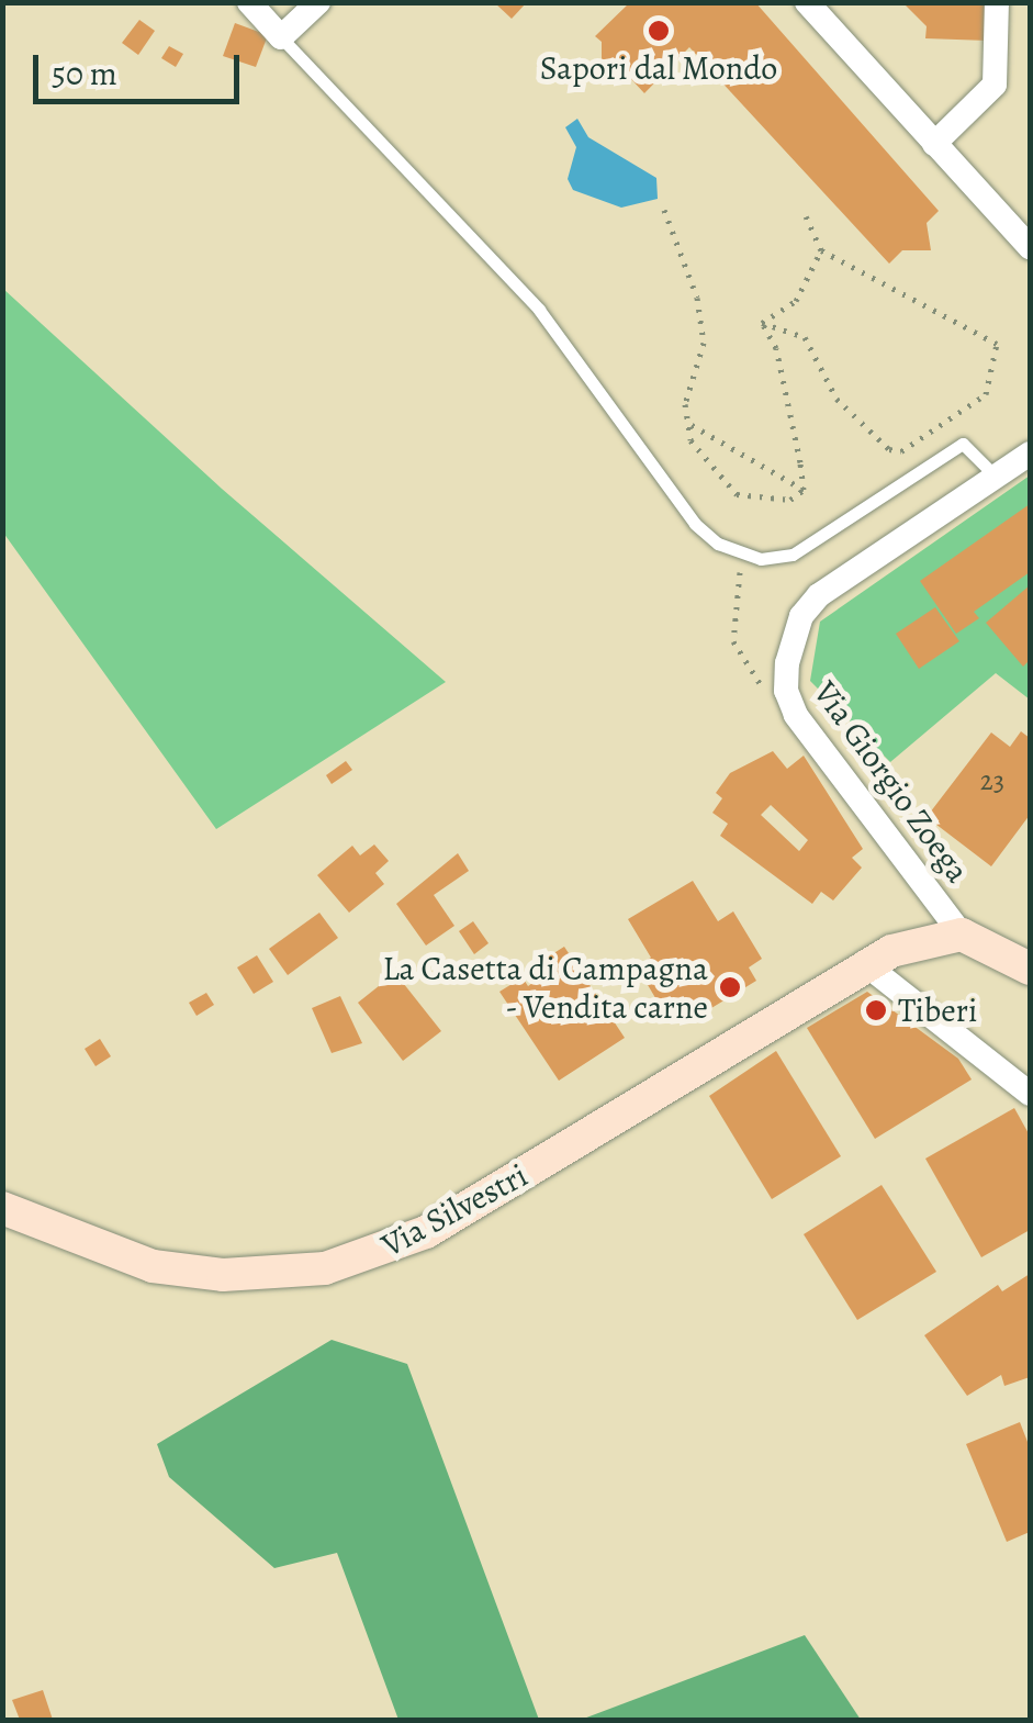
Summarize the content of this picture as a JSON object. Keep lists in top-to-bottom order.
{
  "streets": {
    "main road": ["Via Silvestri"],
    "street": ["Via Giorgio Zoega"]
  },
  "crossings": [
    ["Via Giorgio Zoega", "Via Silvestri"]
  ],
  "places": ["Sapori dal Mondo", "La Casetta di Campagna - Vendita carne", "Tiberi"],
  "house_numbers": ["23"],
  "scale_bar": "50 m"
}
